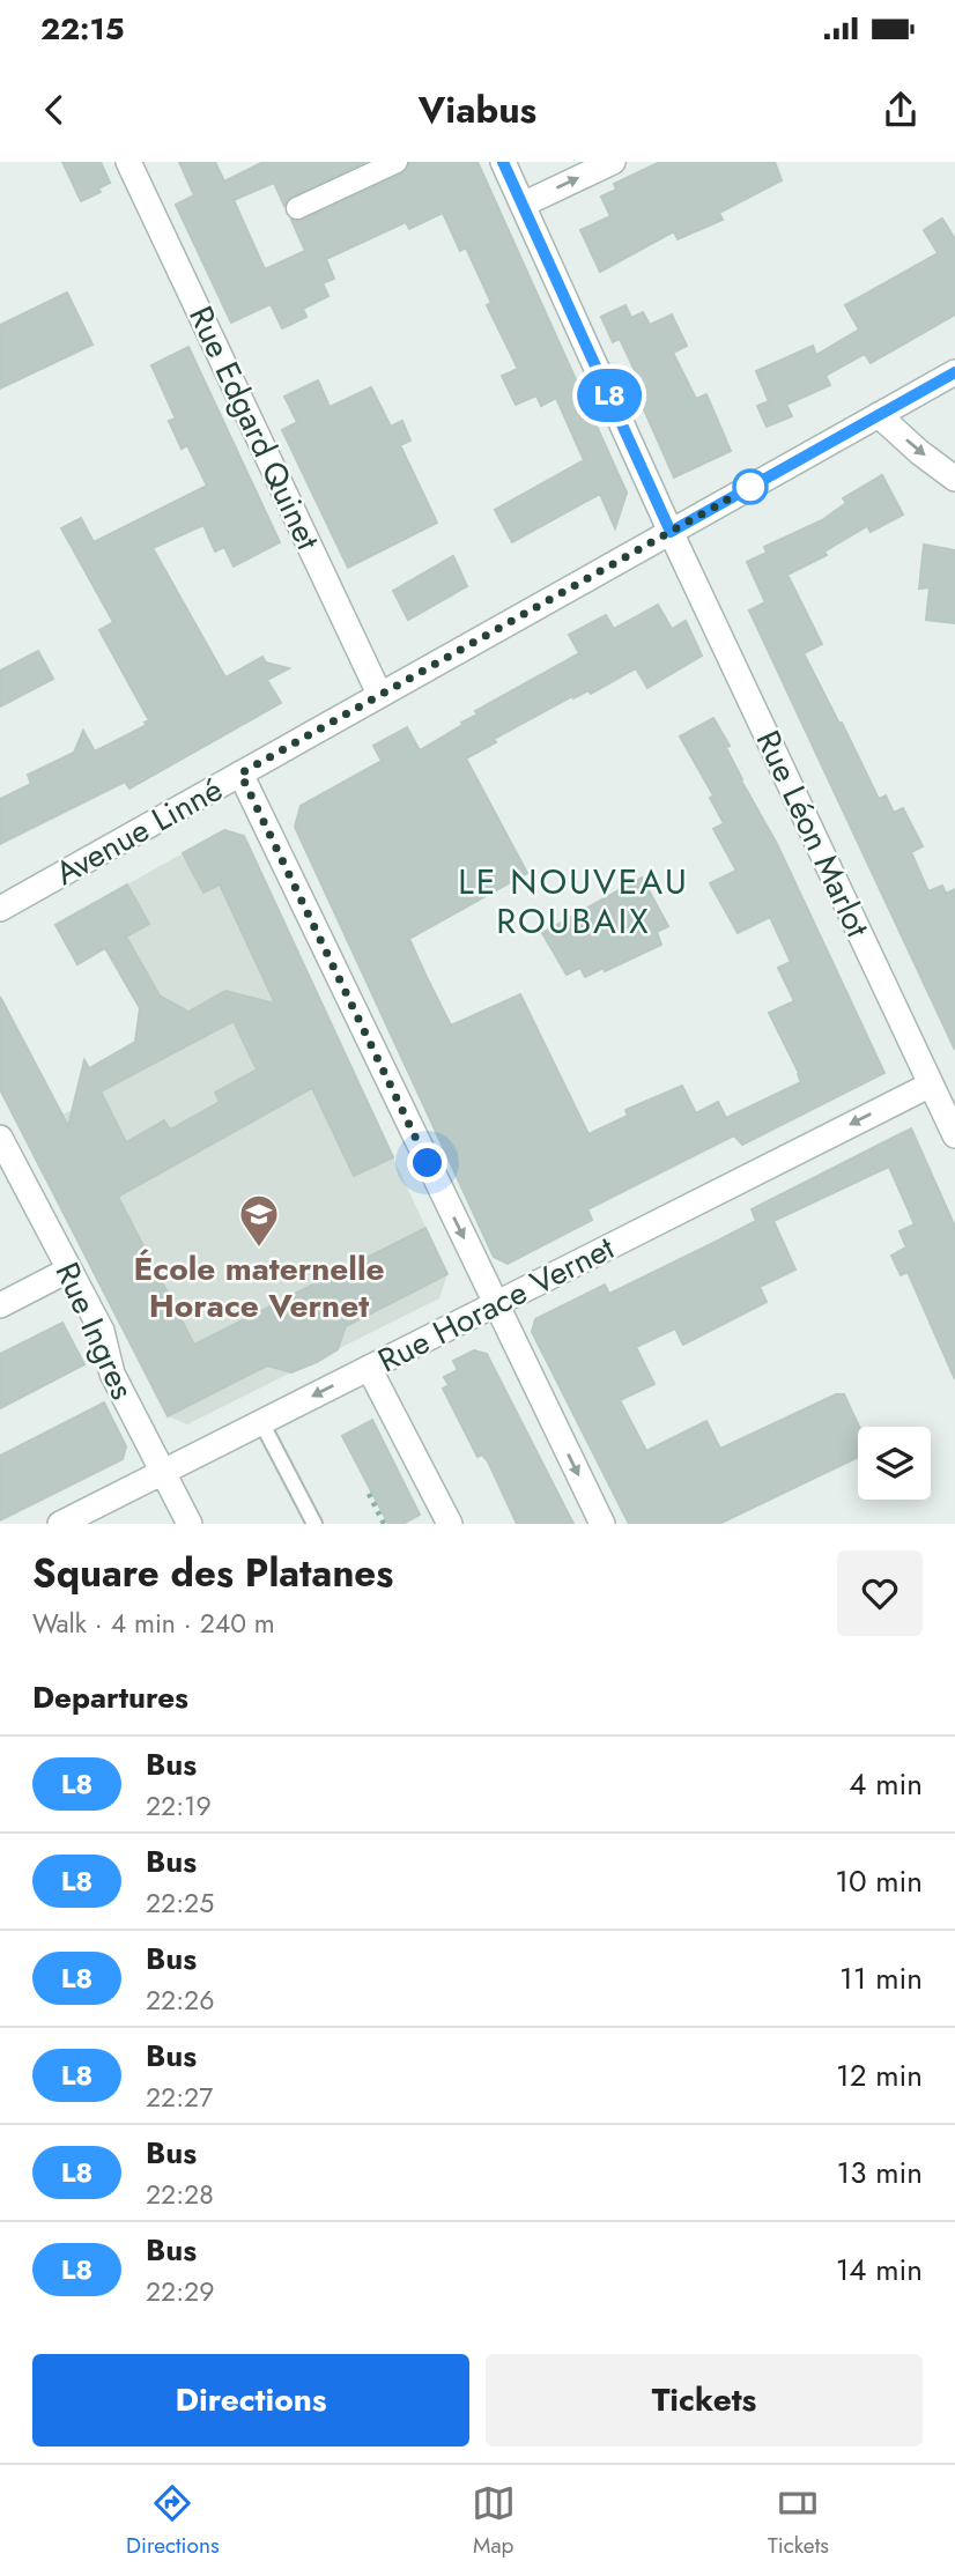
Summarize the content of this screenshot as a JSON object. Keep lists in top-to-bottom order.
{
  "streets": {
    "street": [
      "Rue Edgard Quinet",
      "Avenue Linné",
      "Rue Léon Marlot",
      "Rue Horace Vernet",
      "Rue Ingres"
    ]
  },
  "crossings": [
    ["Rue Edgard Quinet", "Avenue Linné"],
    ["Avenue Linné", "Rue Léon Marlot"],
    ["Rue Léon Marlot", "Rue Horace Vernet"],
    ["Rue Horace Vernet", "Rue Ingres"]
  ],
  "one_way": ["Rue Horace Vernet"],
  "districts": ["LE NOUVEAU ROUBAIX"],
  "places": {
    "school or university": ["École maternelle Horace Vernet"]
  },
  "lines": ["bus line L8"],
  "page": {
    "status": "22:15",
    "header": "Viabus",
    "on_map": "L8",
    "heading": [
      ["Square des Platanes", "Walk · 4 min · 240 m"],
      "Departures"
    ],
    "list": [
      {
        "mark": "L8",
        "name": "Bus",
        "note": "22:19",
        "value": "4 min"
      },
      {
        "mark": "L8",
        "name": "Bus",
        "note": "22:25",
        "value": "10 min"
      },
      {
        "mark": "L8",
        "name": "Bus",
        "note": "22:26",
        "value": "11 min"
      },
      {
        "mark": "L8",
        "name": "Bus",
        "note": "22:27",
        "value": "12 min"
      },
      {
        "mark": "L8",
        "name": "Bus",
        "note": "22:28",
        "value": "13 min"
      },
      {
        "mark": "L8",
        "name": "Bus",
        "note": "22:29",
        "value": "14 min"
      }
    ],
    "buttons": ["Directions", "Tickets"],
    "tabs": ["Directions", "Map", "Tickets"]
  }
}
